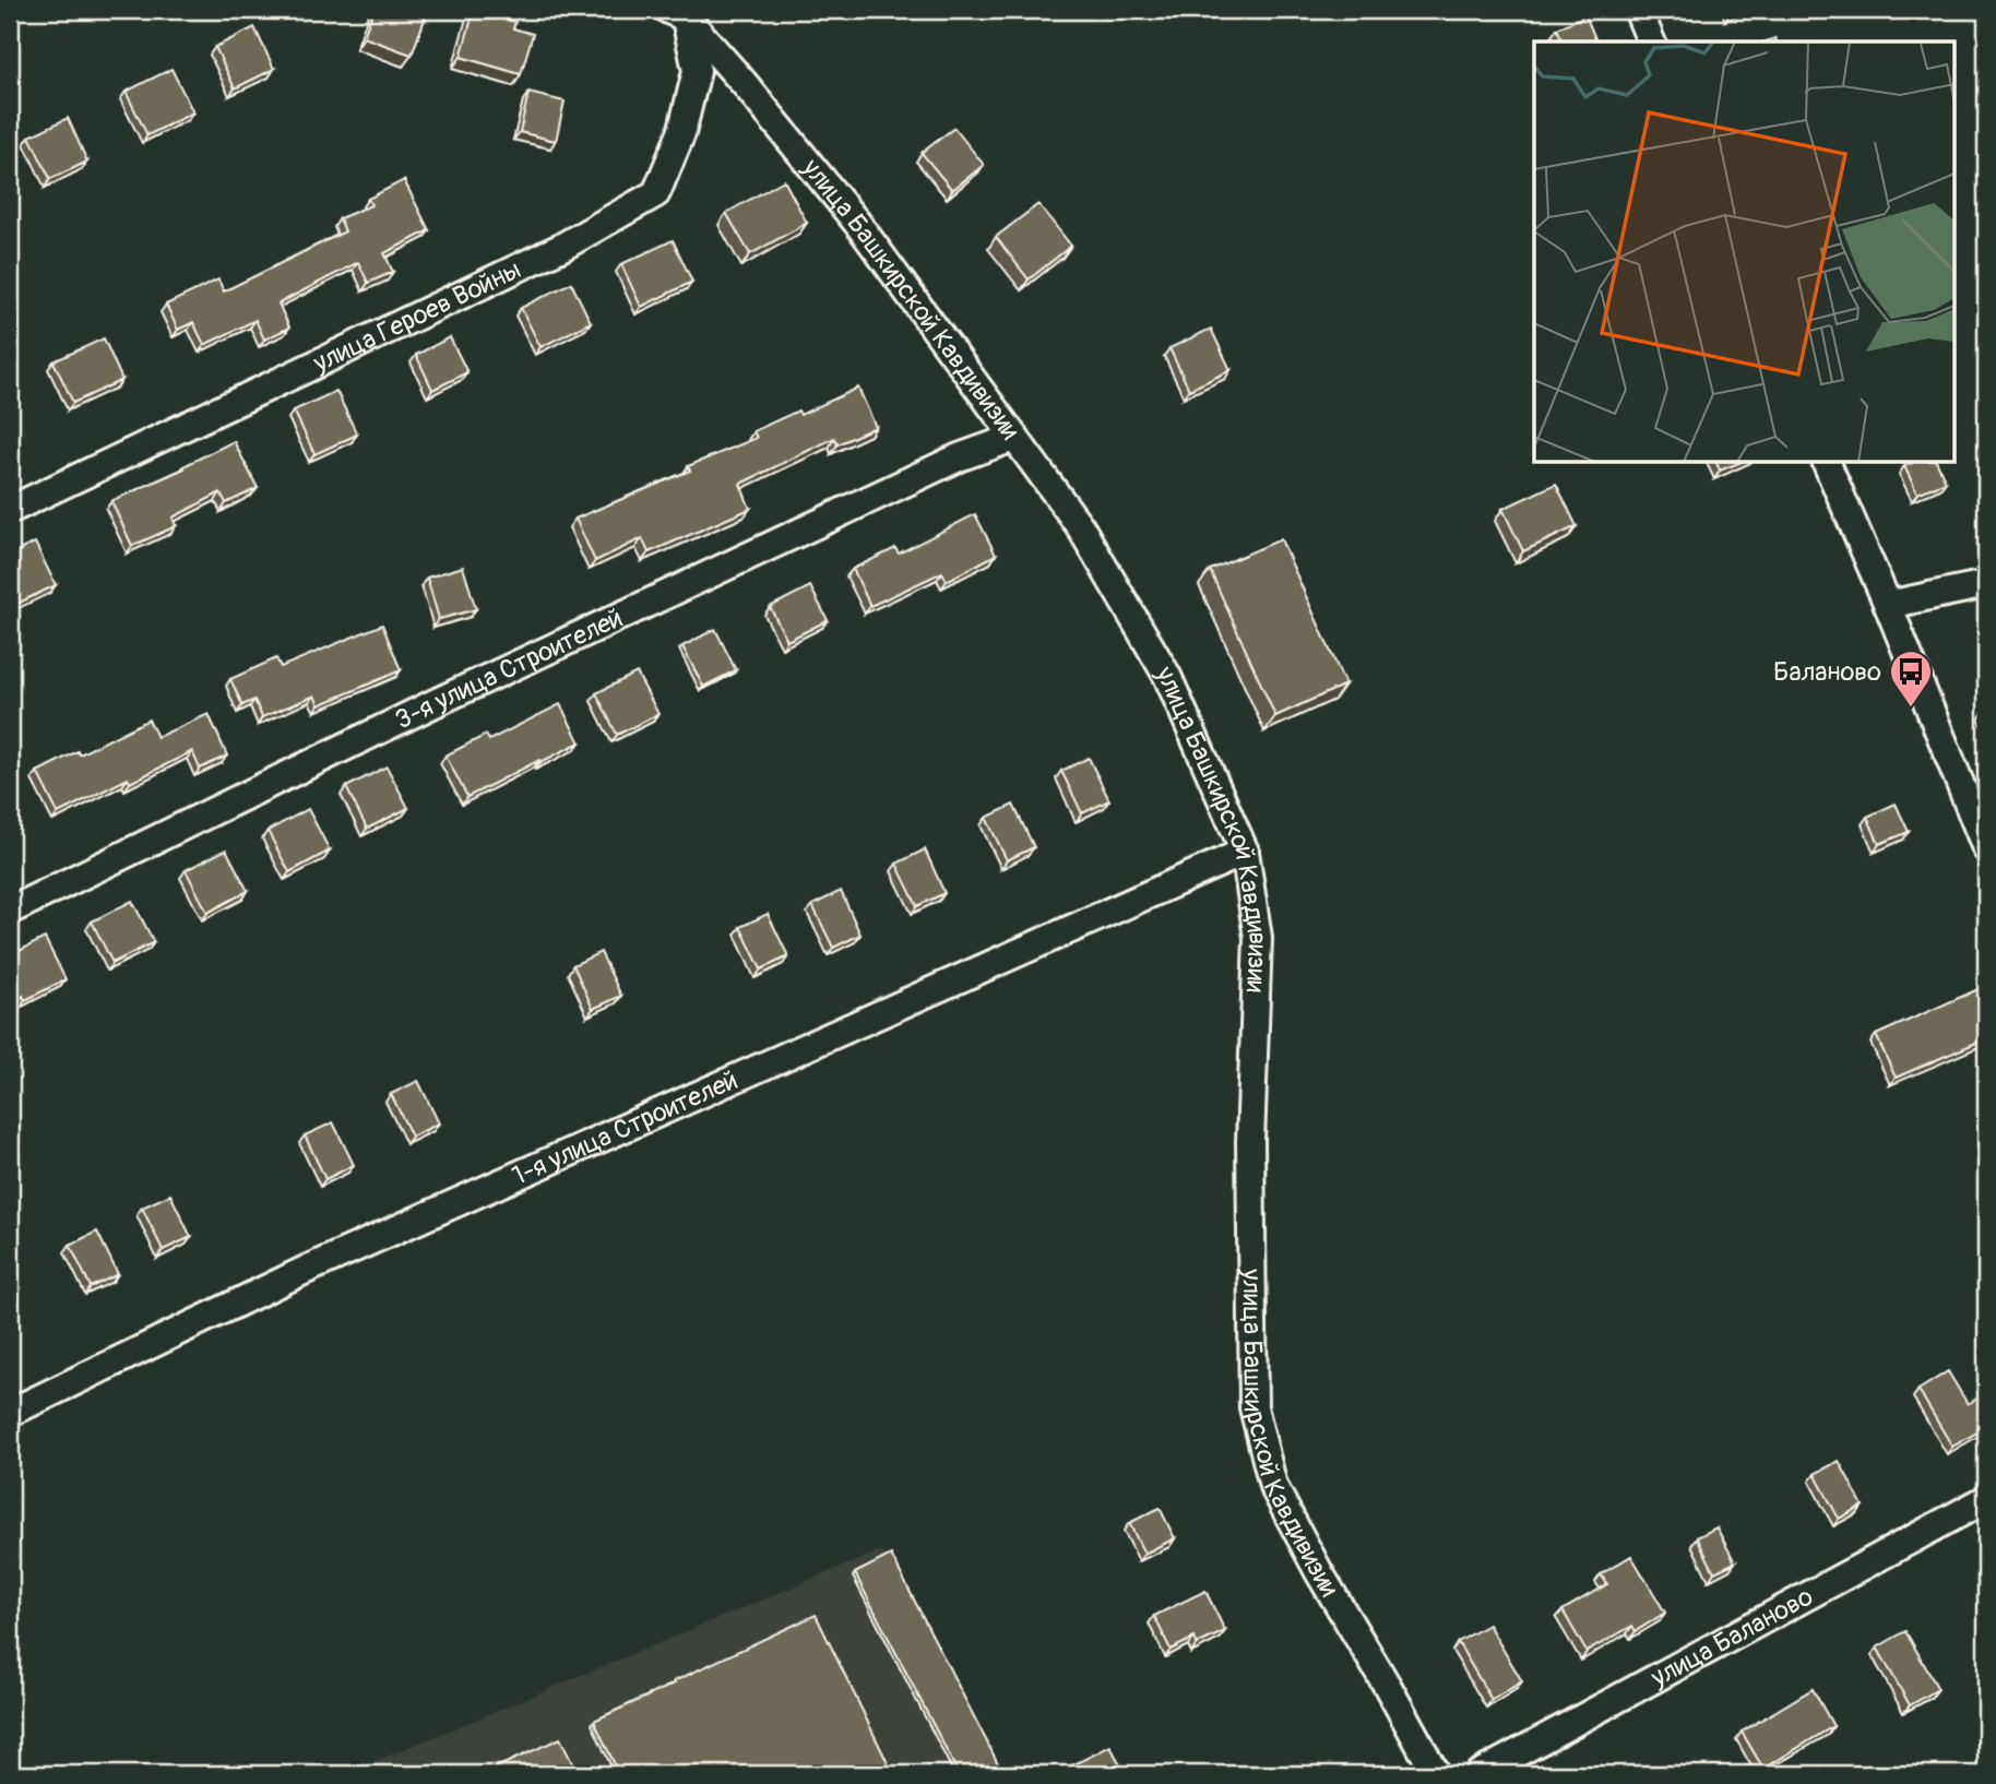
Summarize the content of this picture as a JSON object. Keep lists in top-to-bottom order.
{
  "streets": {
    "street": [
      "улица Башкирской Кавдивизии",
      "улица Героев Войны",
      "3-я улица Строителей",
      "1-я улица Строителей",
      "улица Баланово"
    ]
  },
  "crossings": [
    ["улица Башкирской Кавдивизии", "улица Героев Войны"],
    ["улица Башкирской Кавдивизии", "3-я улица Строителей"],
    ["улица Башкирской Кавдивизии", "1-я улица Строителей"]
  ],
  "places": {
    "bus stop": ["Баланово"]
  }
}
